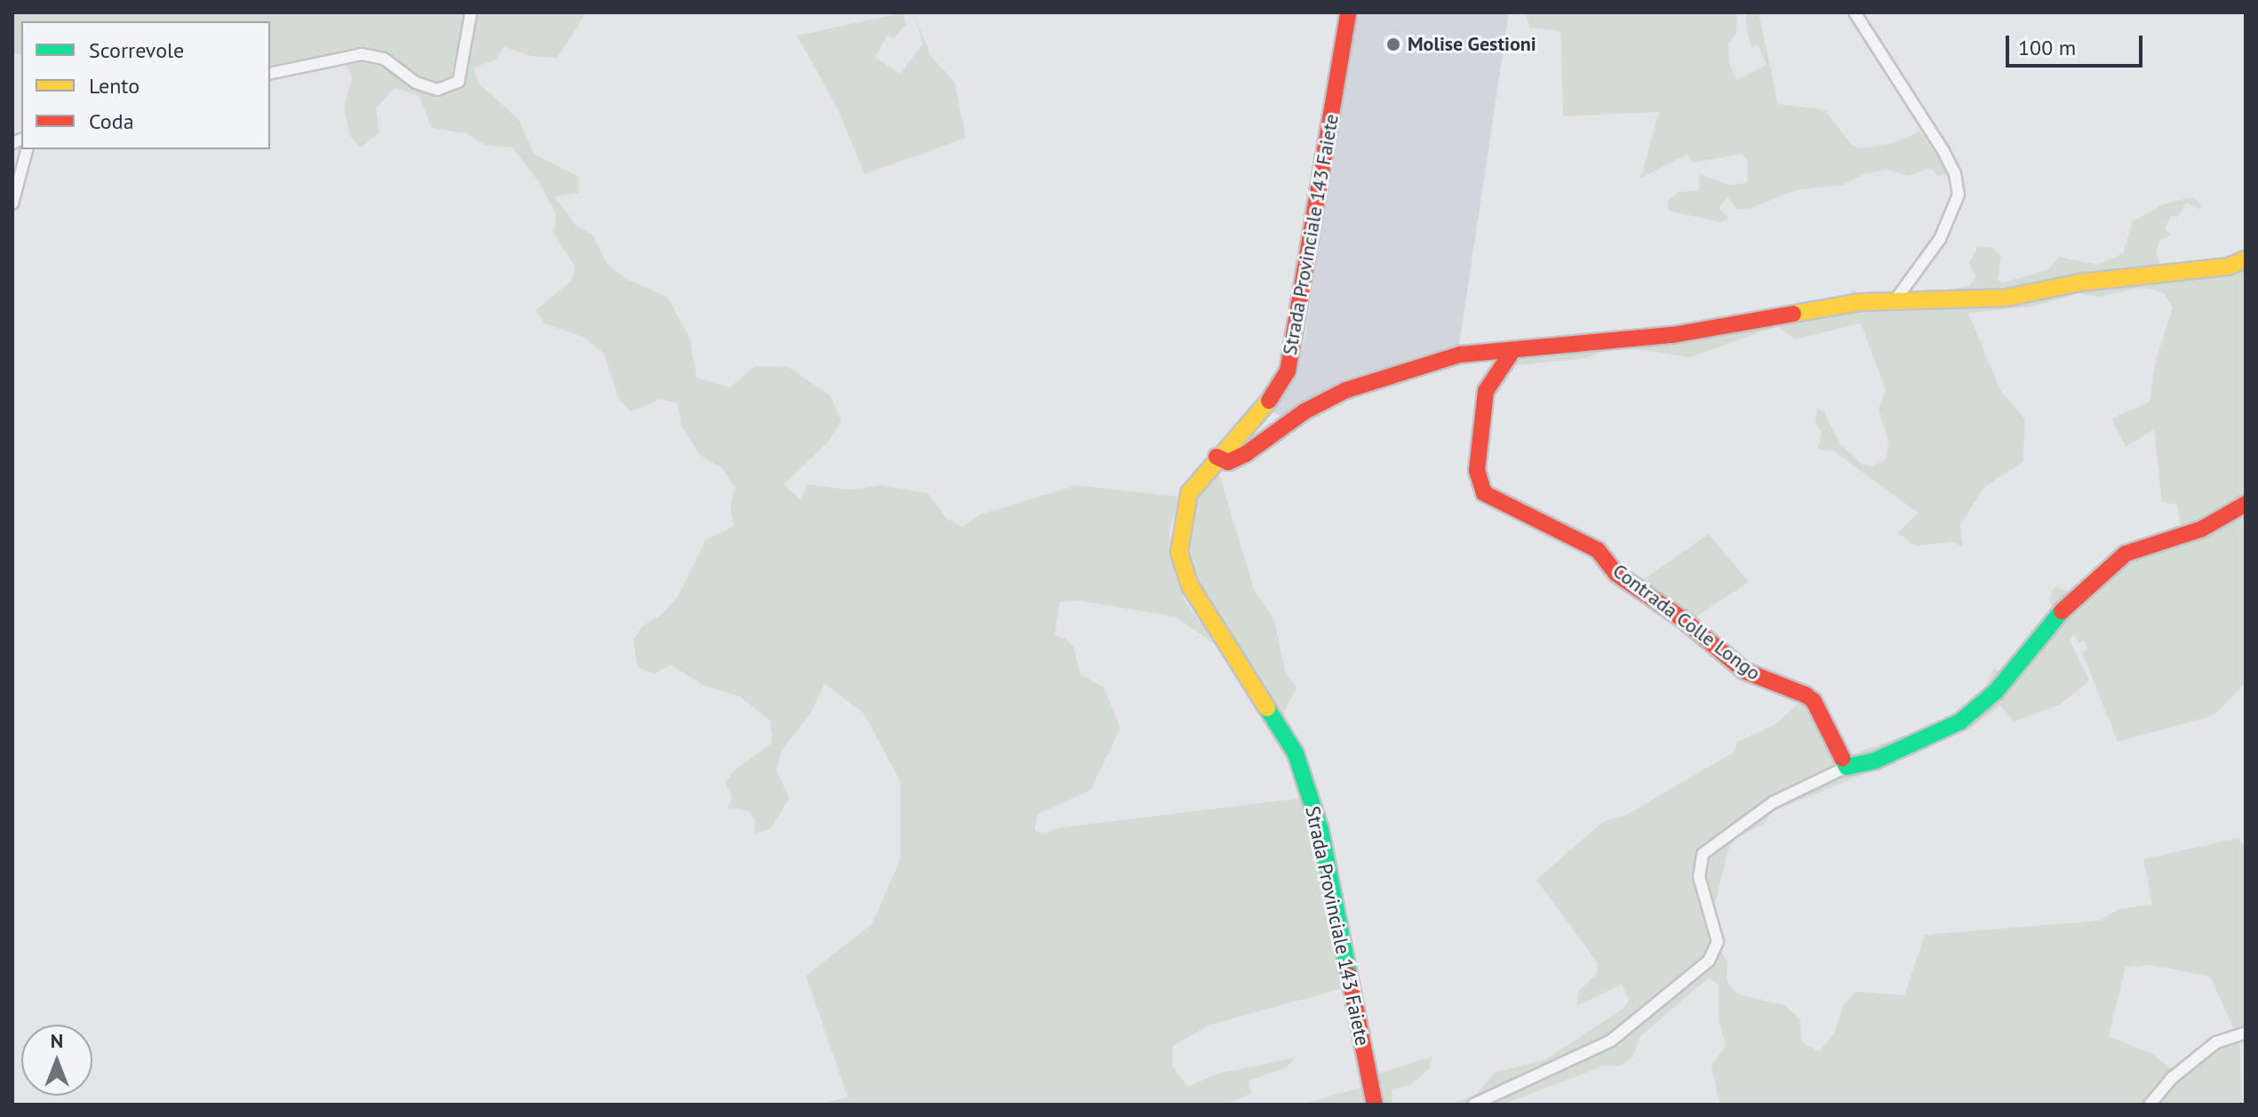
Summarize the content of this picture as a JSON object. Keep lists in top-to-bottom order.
{
  "streets": {
    "street": ["Strada Provinciale 143 Faiete", "Contrada Colle Longo"]
  },
  "places": ["Molise Gestioni"],
  "legend": ["Scorrevole", "Lento", "Coda"],
  "scale_bar": "100 m",
  "north": "top"
}
